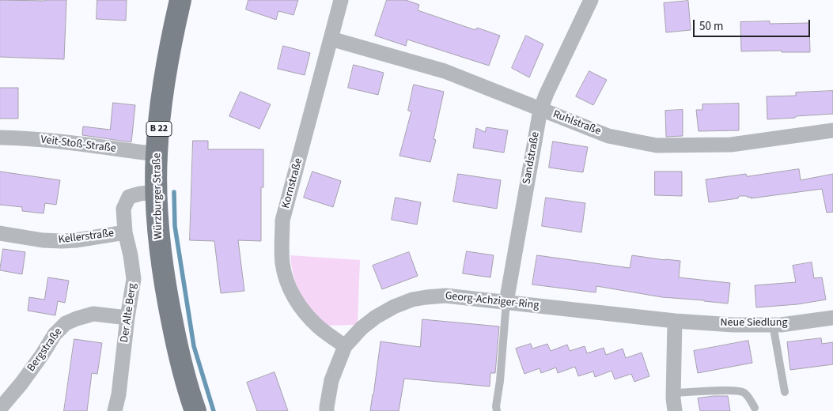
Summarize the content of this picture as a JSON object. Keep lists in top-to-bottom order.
{
  "streets": {
    "main road": ["B 22", "Würzburger Straße"],
    "street": [
      "Ruhlstraße",
      "Veit-Stoß-Straße",
      "Sandstraße",
      "Kornstraße",
      "Kellerstraße",
      "Georg-Achziger-Ring",
      "Der Alte Berg",
      "Neue Siedlung",
      "Bergstraße"
    ]
  },
  "crossings": [
    ["Ruhlstraße", "Sandstraße"],
    ["Ruhlstraße", "Kornstraße"],
    ["Veit-Stoß-Straße", "Würzburger Straße"],
    ["Sandstraße", "Georg-Achziger-Ring"],
    ["Kornstraße", "Georg-Achziger-Ring"],
    ["Würzburger Straße", "Der Alte Berg"],
    ["Kellerstraße", "Der Alte Berg"],
    ["Georg-Achziger-Ring", "Neue Siedlung"],
    ["Der Alte Berg", "Bergstraße"]
  ],
  "scale_bar": "50 m"
}
